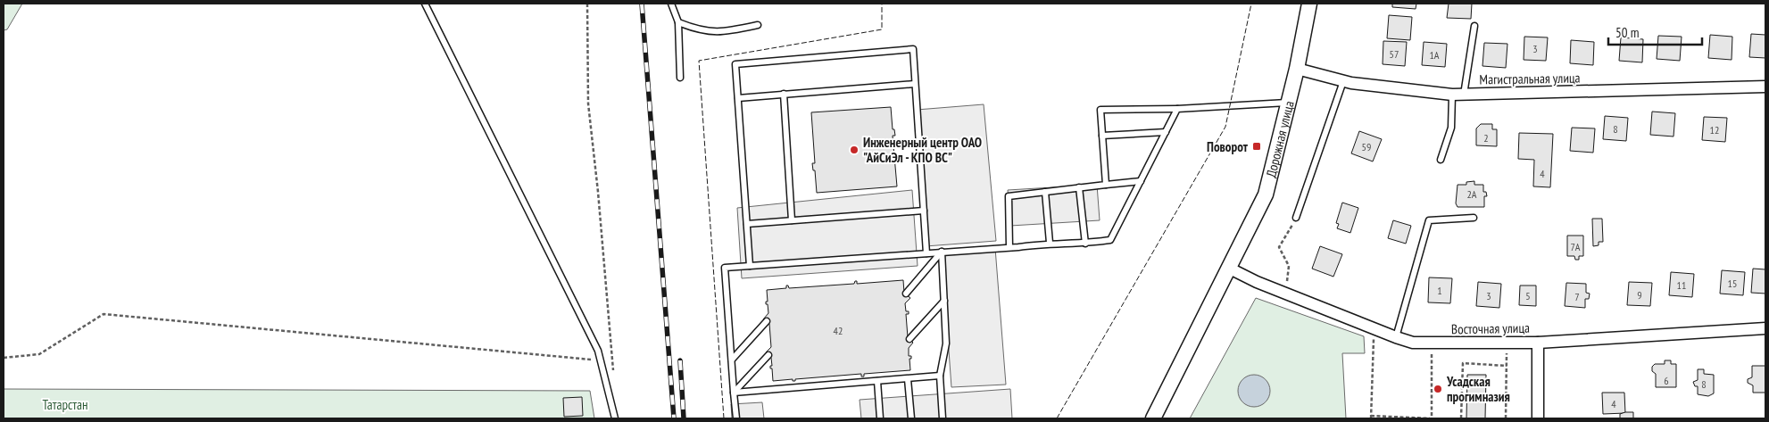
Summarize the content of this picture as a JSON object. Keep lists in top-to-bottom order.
{
  "streets": {
    "street": ["Магистральная улица", "Дорожная улица", "Восточная улица"]
  },
  "crossings": [
    ["Магистральная улица", "Дорожная улица"],
    ["Дорожная улица", "Восточная улица"]
  ],
  "parks": ["Татарстан"],
  "places": {
    "transit": ["Поворот"],
    "other": ["Инженерный центр ОАО \"АйСиЭл - КПО ВС\"", "Усадская прогимназия"]
  },
  "house_numbers": [
    "3",
    "57",
    "1А",
    "8",
    "12",
    "2",
    "59",
    "4",
    "2А",
    "7А",
    "15",
    "11",
    "1",
    "9",
    "3",
    "5",
    "7",
    "42",
    "6",
    "8",
    "4"
  ],
  "scale_bar": "50 m"
}
